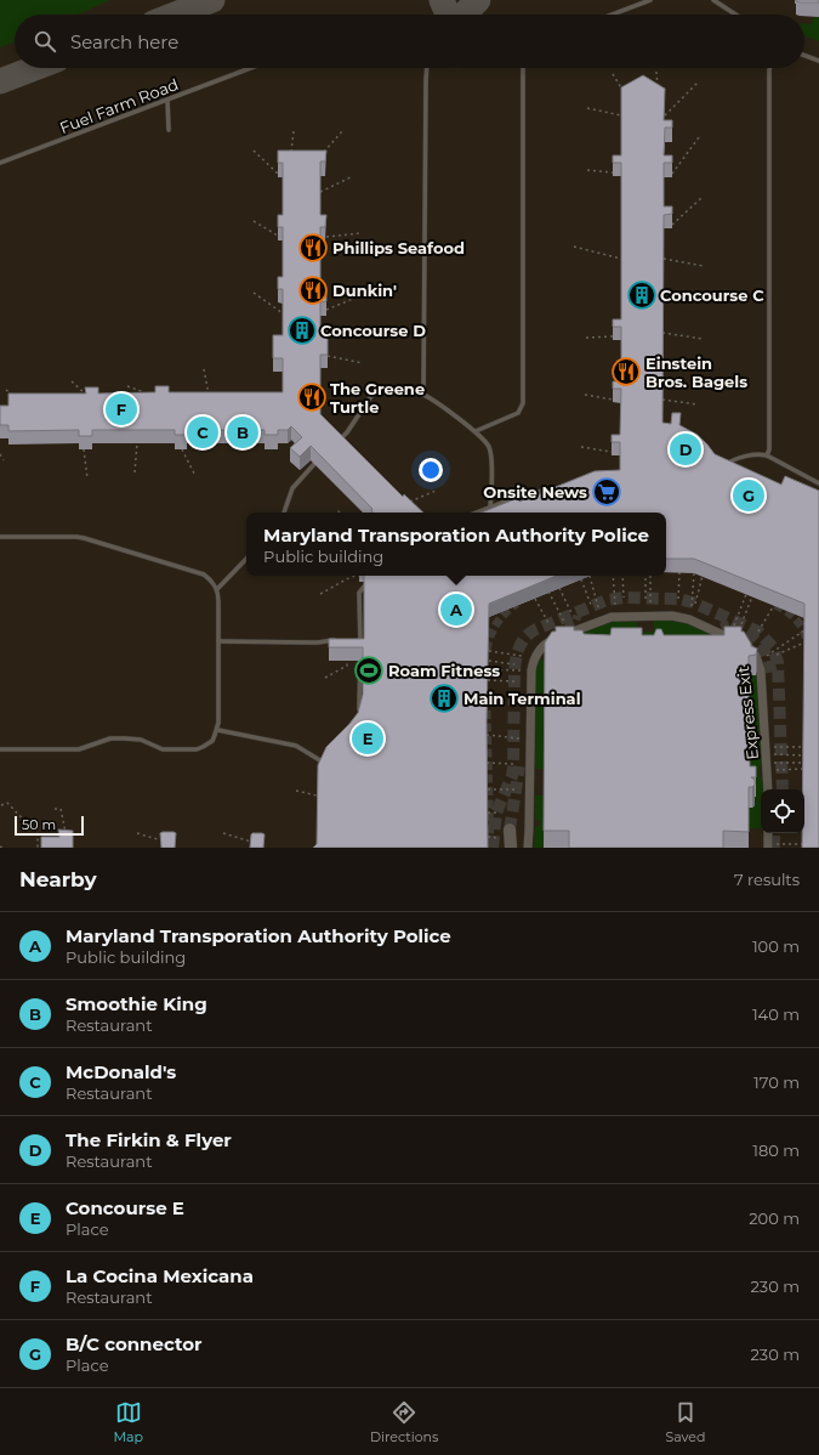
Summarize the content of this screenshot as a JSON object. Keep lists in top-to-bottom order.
{
  "streets": {
    "street": ["Express Exit"],
    "lane": ["Fuel Farm Road"]
  },
  "places": {
    "restaurant": [
      "Phillips Seafood",
      "Dunkin'",
      "Einstein Bros. Bagels",
      "The Greene Turtle"
    ],
    "building": ["Concourse C", "Concourse D", "Main Terminal"],
    "supermarket": ["Onsite News"],
    "sports": ["Roam Fitness"]
  },
  "scale_bar": "50 m",
  "page": {
    "search": "Search here",
    "pins": [
      "F",
      "B",
      "C",
      "D",
      "G",
      "A",
      "E"
    ],
    "popup": ["Maryland Transporation Authority Police", "Public building"],
    "scale": "50 m",
    "heading": ["Nearby", "7 results"],
    "list": [
      {
        "mark": "A",
        "name": "Maryland Transporation Authority Police",
        "note": "Public building",
        "value": "100 m"
      },
      {
        "mark": "B",
        "name": "Smoothie King",
        "note": "Restaurant",
        "value": "140 m"
      },
      {
        "mark": "C",
        "name": "McDonald's",
        "note": "Restaurant",
        "value": "170 m"
      },
      {
        "mark": "D",
        "name": "The Firkin & Flyer",
        "note": "Restaurant",
        "value": "180 m"
      },
      {
        "mark": "E",
        "name": "Concourse E",
        "note": "Place",
        "value": "200 m"
      },
      {
        "mark": "F",
        "name": "La Cocina Mexicana",
        "note": "Restaurant",
        "value": "230 m"
      },
      {
        "mark": "G",
        "name": "B/C connector",
        "note": "Place",
        "value": "230 m"
      }
    ],
    "nav": ["Map", "Directions", "Saved"]
  }
}
